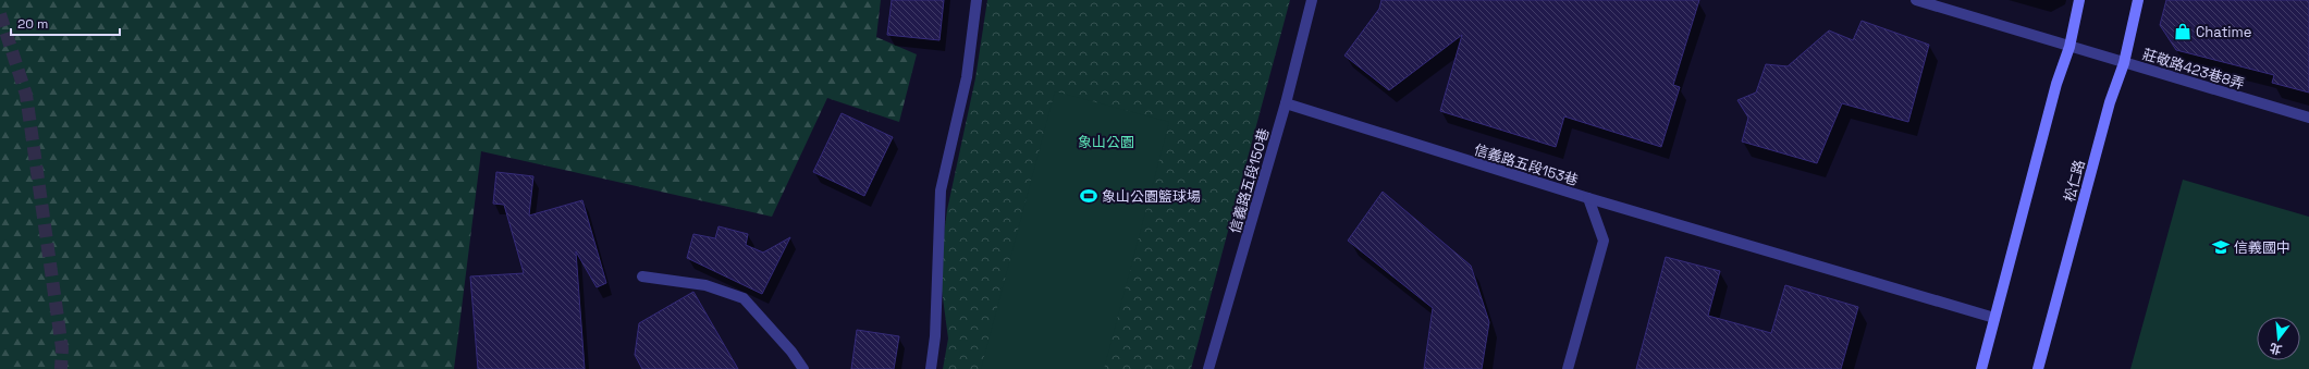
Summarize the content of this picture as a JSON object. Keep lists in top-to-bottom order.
{
  "streets": {
    "street": [
      "莊敬路423巷8弄",
      "信義路五段153巷",
      "信義路五段150巷",
      "松仁路"
    ]
  },
  "crossings": [
    ["莊敬路423巷8弄", "松仁路"],
    ["信義路五段153巷", "信義路五段150巷"]
  ],
  "parks": ["象山公園"],
  "places": {
    "shop": ["Chatime"],
    "sports": ["象山公園籃球場"],
    "school or university": ["信義國中"]
  },
  "scale_bar": "20 m",
  "north": "bottom"
}
